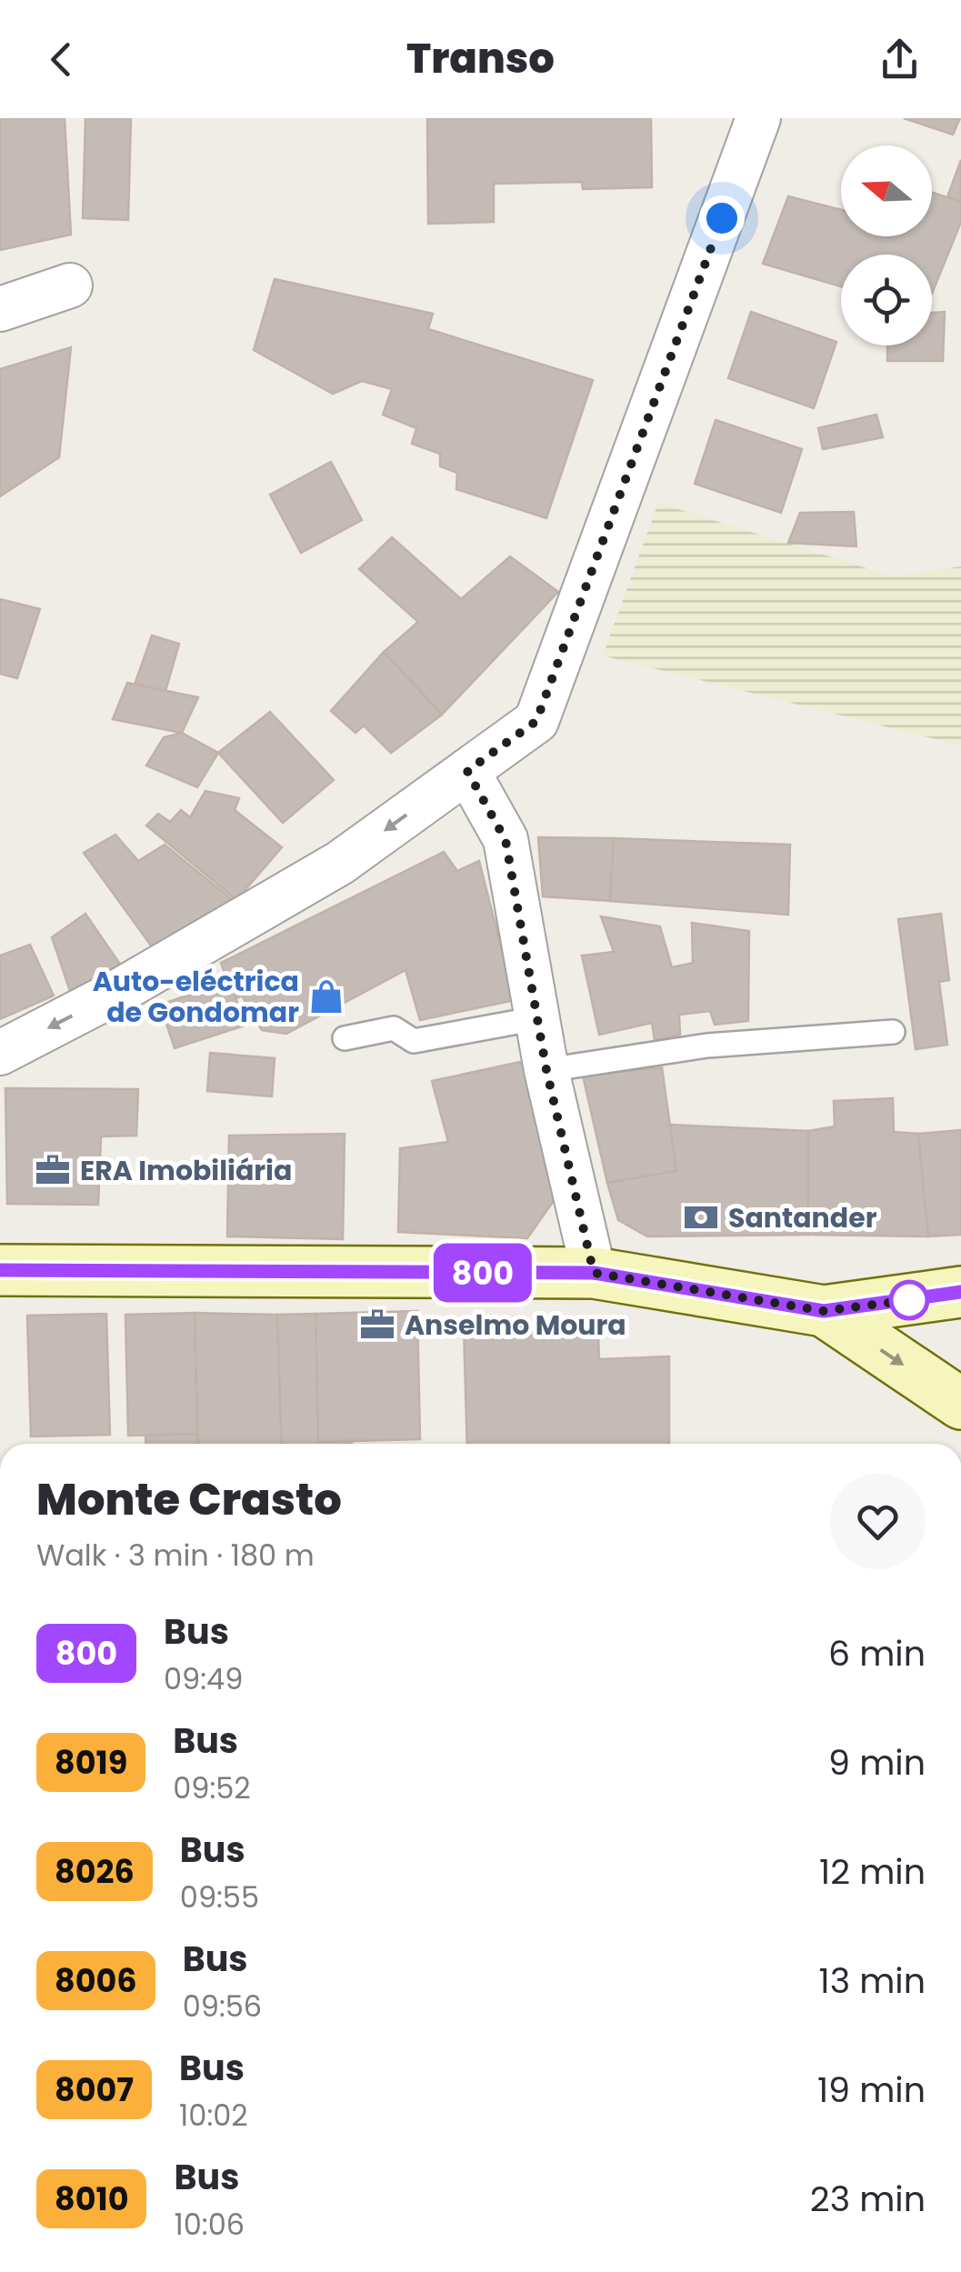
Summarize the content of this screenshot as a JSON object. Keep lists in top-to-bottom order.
{
  "places": {
    "shop": ["Auto-eléctrica de Gondomar"],
    "office": ["ERA Imobiliária", "Anselmo Moura"],
    "bank": ["Santander"]
  },
  "lines": ["bus line 800"],
  "north": "left",
  "page": {
    "header": "Transo",
    "on_map": "800",
    "heading": ["Monte Crasto", "Walk · 3 min · 180 m"],
    "list": [
      {
        "mark": "800",
        "name": "Bus",
        "note": "09:49",
        "value": "6 min"
      },
      {
        "mark": "8019",
        "name": "Bus",
        "note": "09:52",
        "value": "9 min"
      },
      {
        "mark": "8026",
        "name": "Bus",
        "note": "09:55",
        "value": "12 min"
      },
      {
        "mark": "8006",
        "name": "Bus",
        "note": "09:56",
        "value": "13 min"
      },
      {
        "mark": "8007",
        "name": "Bus",
        "note": "10:02",
        "value": "19 min"
      },
      {
        "mark": "8010",
        "name": "Bus",
        "note": "10:06",
        "value": "23 min"
      }
    ]
  }
}
